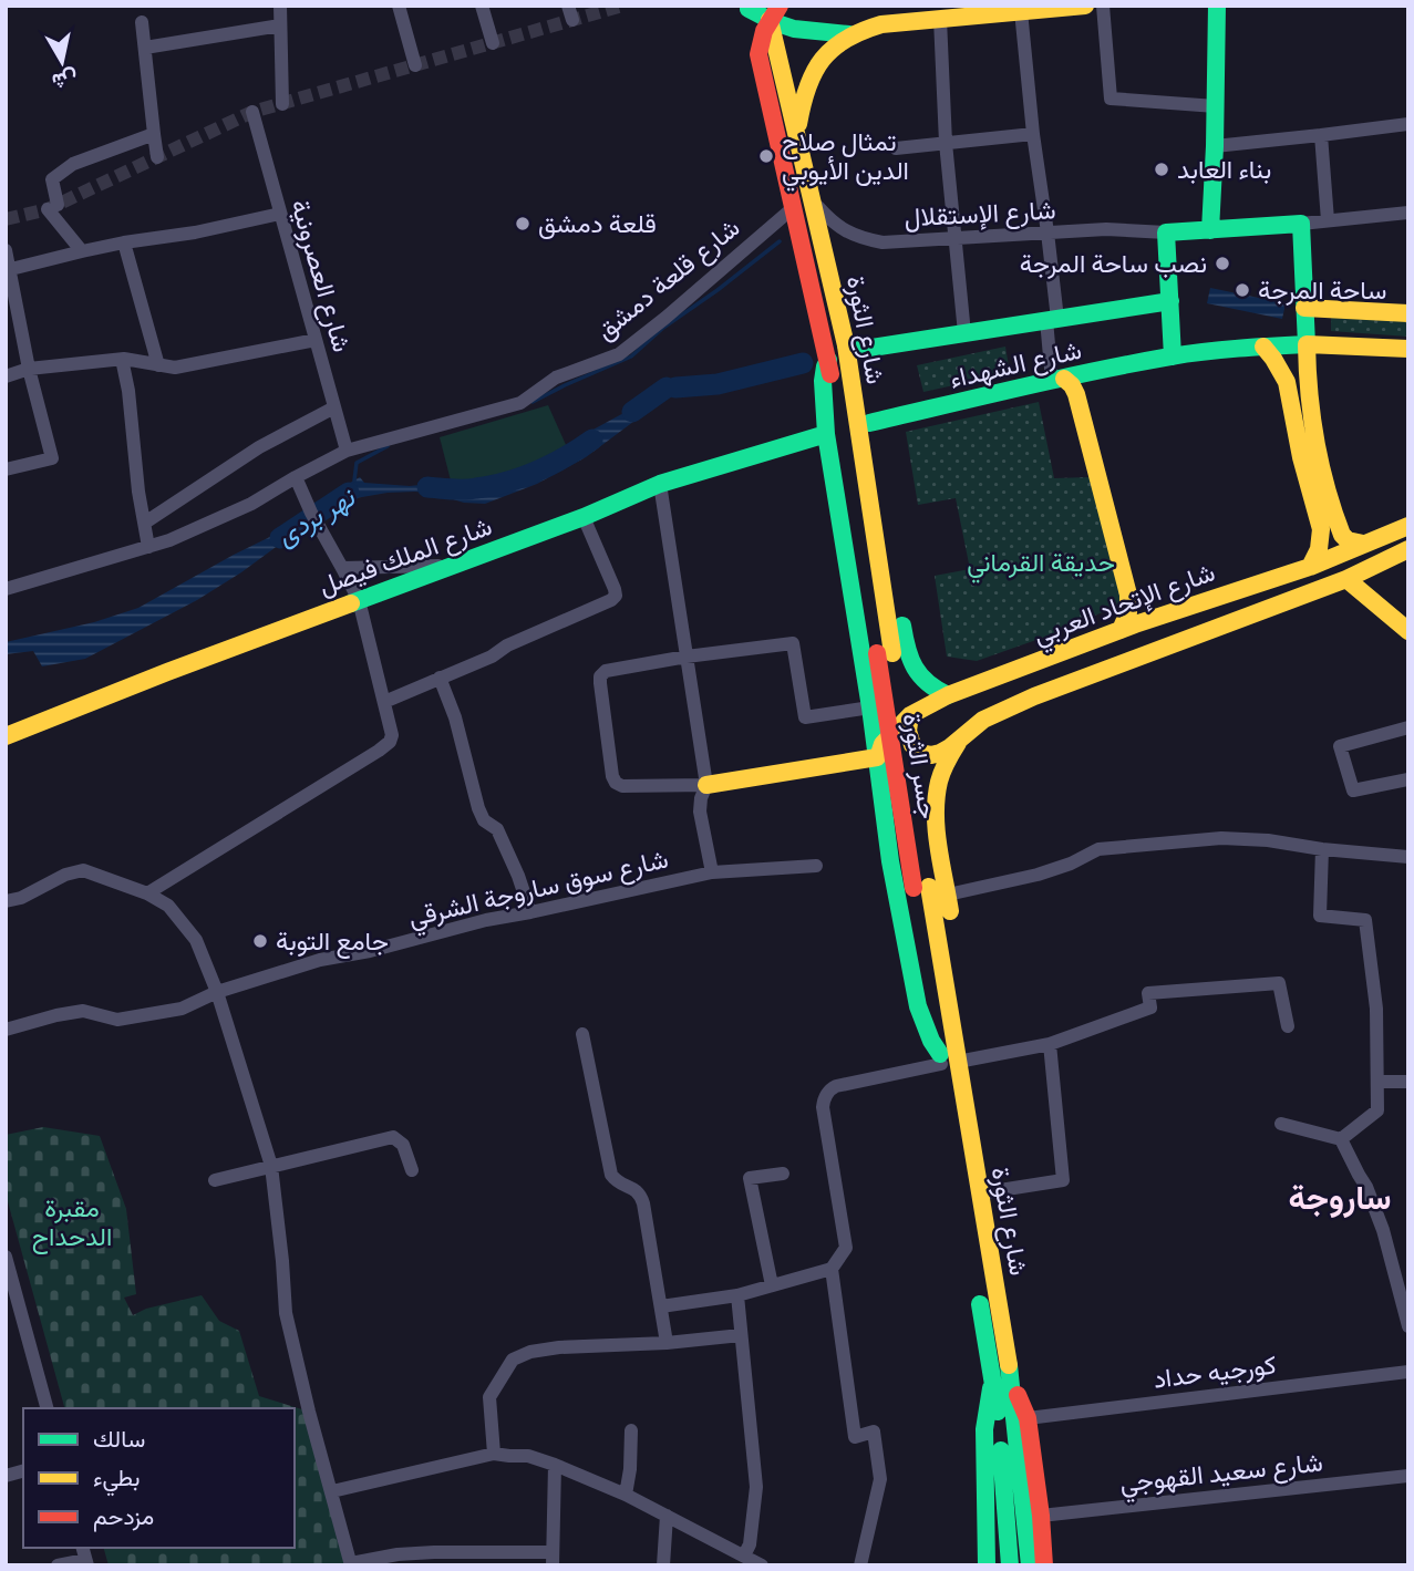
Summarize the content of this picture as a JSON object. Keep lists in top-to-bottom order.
{
  "streets": {
    "main road": [
      "شارع الثورة",
      "شارع الشهداء",
      "شارع الملك فيصل",
      "شارع الإتحاد العربي",
      "جسر الثورة"
    ],
    "street": [
      "شارع الإستقلال",
      "شارع العصرونية",
      "شارع قلعة دمشق",
      "شارع سوق ساروجة الشرقي",
      "كورجيه حداد",
      "شارع سعيد القهوجي"
    ]
  },
  "crossings": [
    ["شارع الإستقلال", "شارع الثورة"],
    ["شارع العصرونية", "شارع قلعة دمشق"],
    ["شارع قلعة دمشق", "شارع الثورة"],
    ["شارع الثورة", "جسر الثورة"]
  ],
  "districts": ["ساروجة"],
  "water": ["نهر بردى"],
  "parks": ["حديقة القرماني", "مقبرة الدحداح"],
  "places": [
    "تمثال صلاح الدين الأيوبي",
    "بناء العابد",
    "قلعة دمشق",
    "نصب ساحة المرجة",
    "ساحة المرجة",
    "جامع التوبة"
  ],
  "legend": ["سالك", "بطيء", "مزدحم"],
  "north": "bottom"
}
